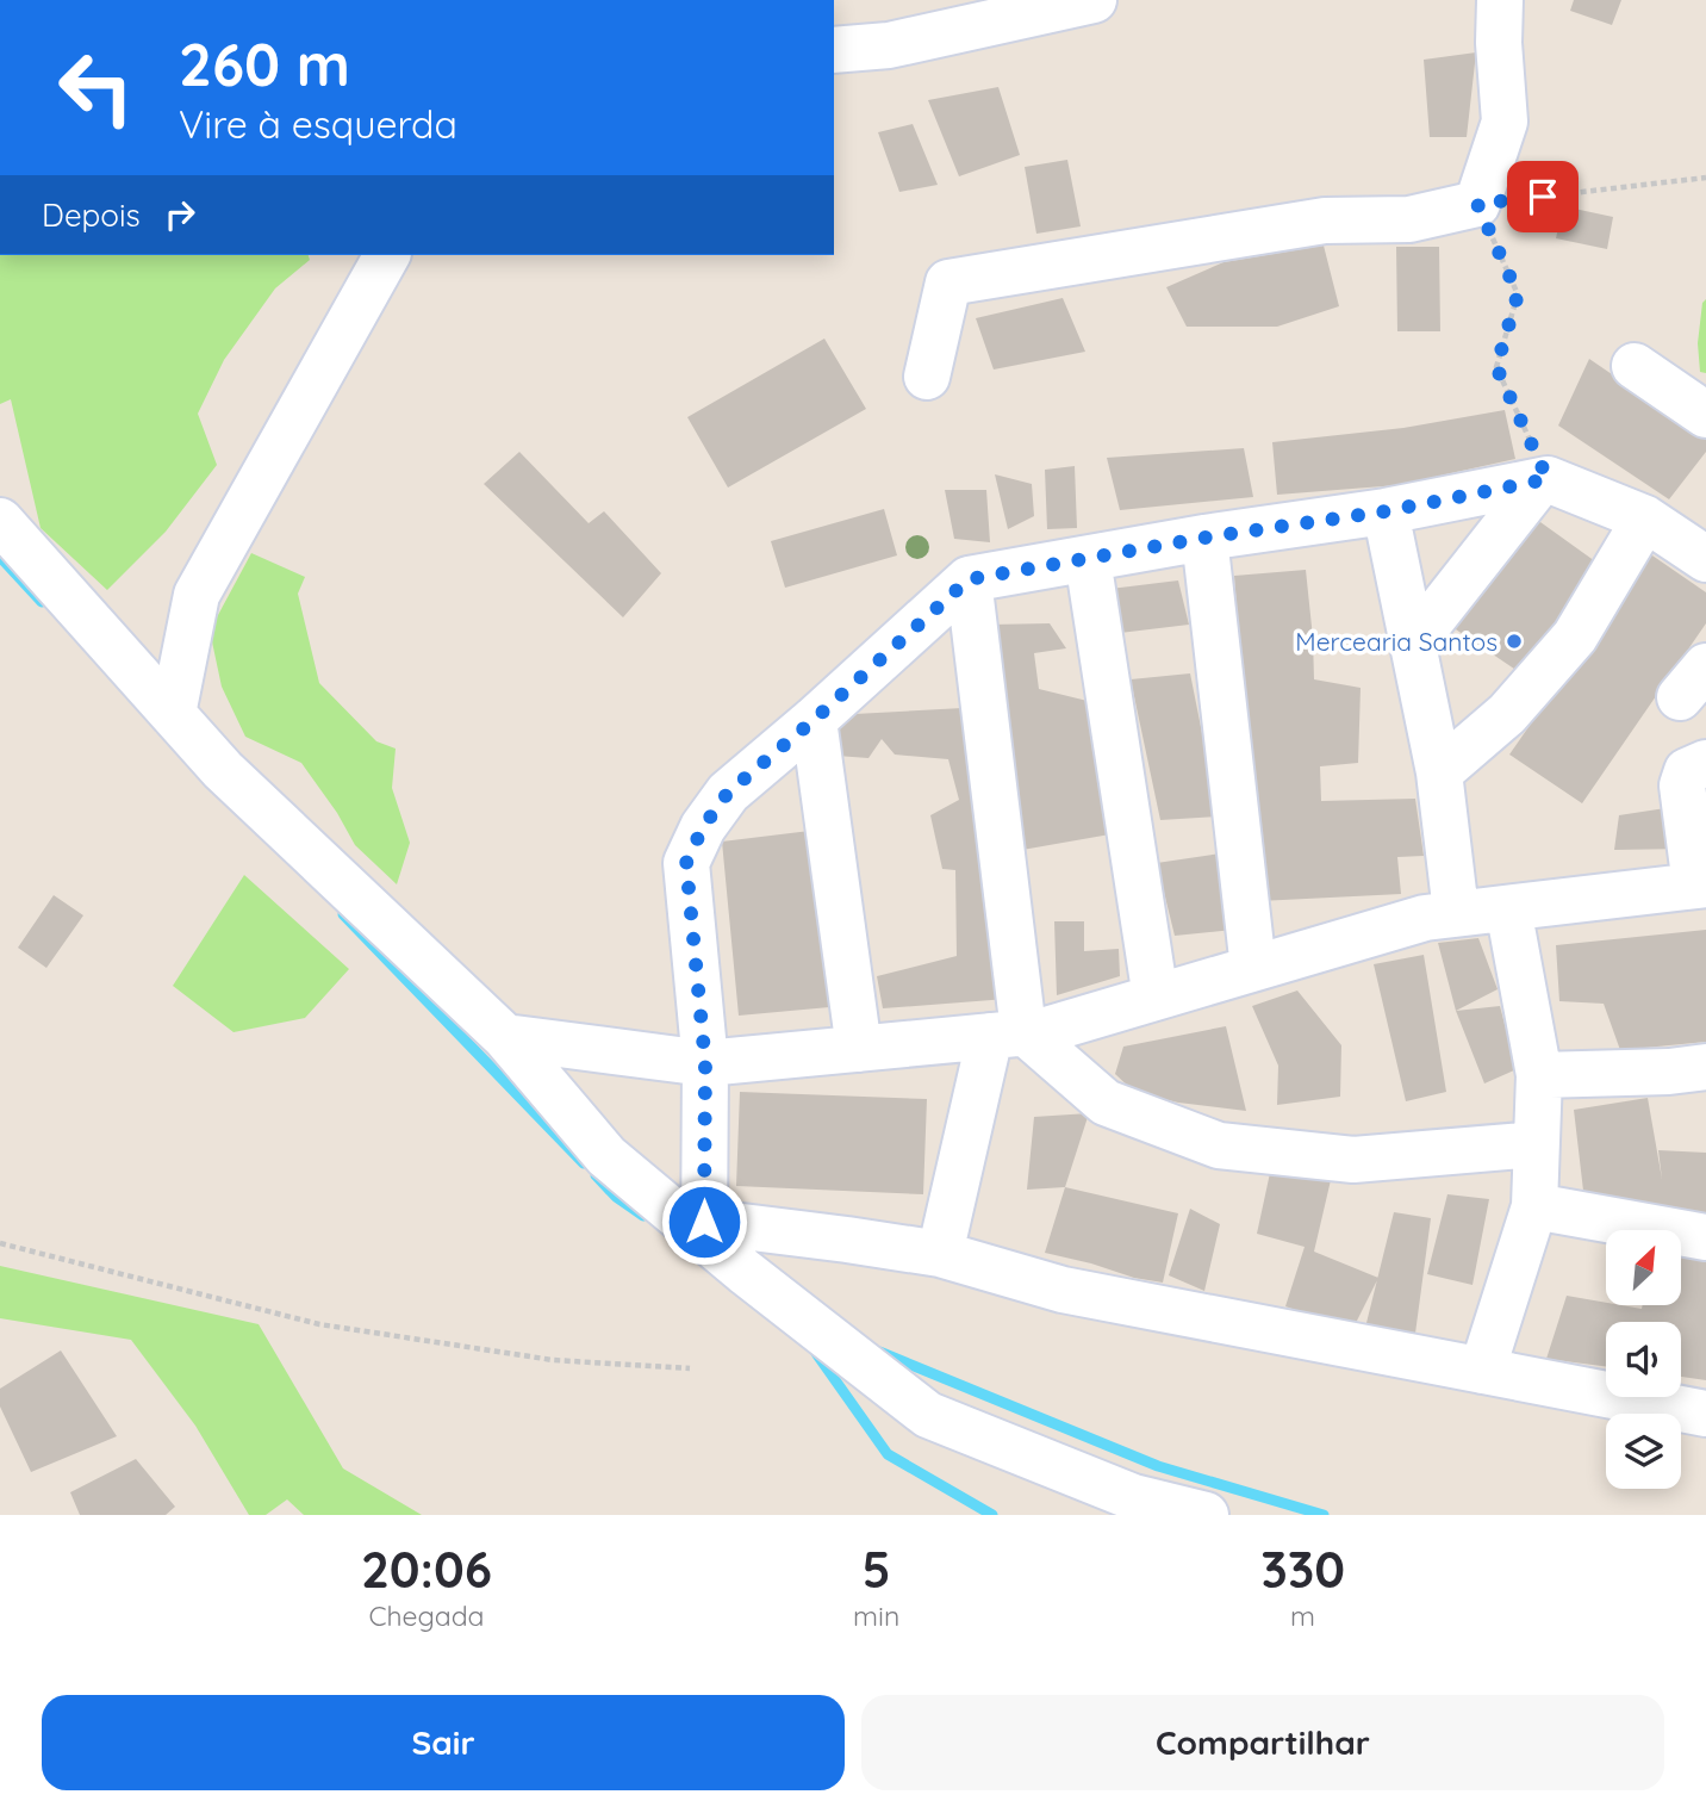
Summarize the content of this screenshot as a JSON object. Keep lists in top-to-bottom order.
{
  "places": ["Mercearia Santos"],
  "north": "top right",
  "page": {
    "turn": ["260 m", "Vire à esquerda"],
    "then": "Depois",
    "eta": [
      "20:06",
      "Chegada",
      "5",
      "min",
      "330",
      "m"
    ],
    "buttons": ["Sair", "Compartilhar"]
  }
}
